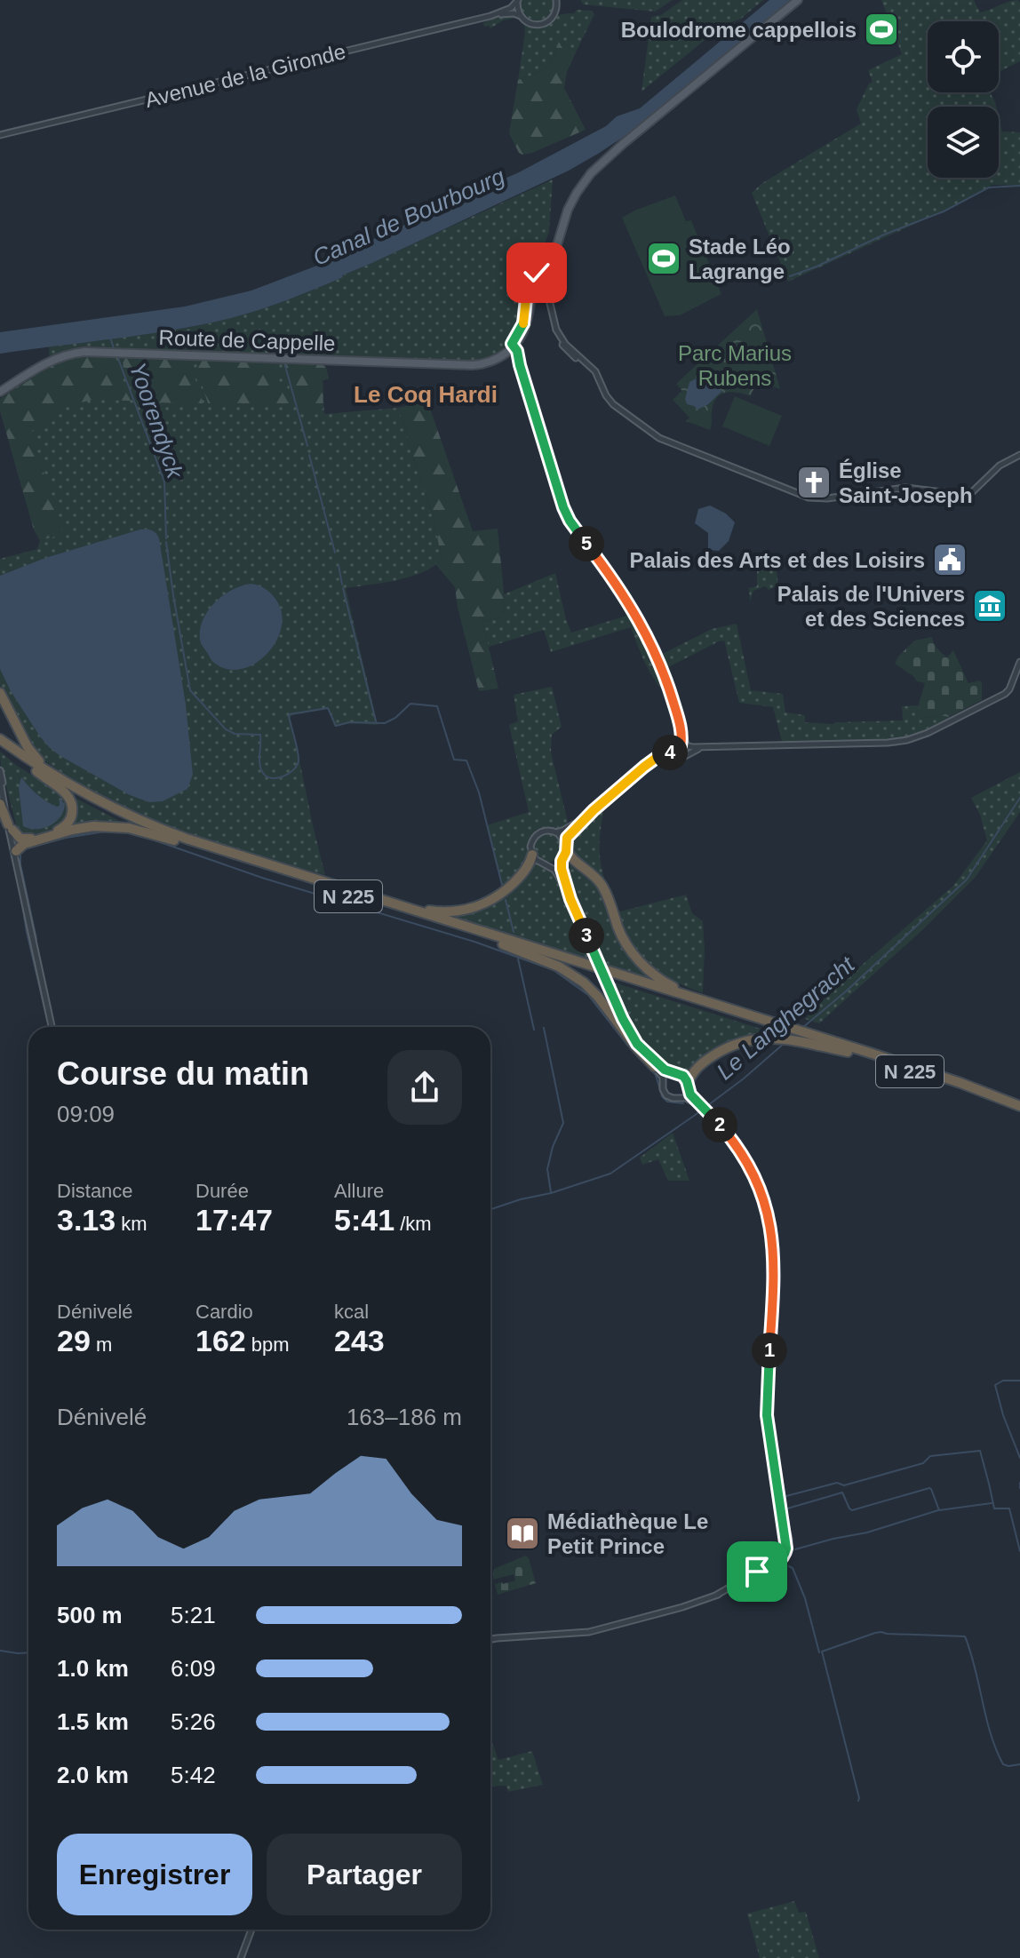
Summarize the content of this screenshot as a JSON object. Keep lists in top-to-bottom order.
{
  "streets": {
    "highway": ["N 225"],
    "main road": ["Route de Cappelle"],
    "street": ["Avenue de la Gironde"]
  },
  "districts": ["Le Coq Hardi"],
  "water": ["Canal de Bourbourg", "Yoorendyck", "Le Langhegracht"],
  "parks": ["Parc Marius Rubens"],
  "places": {
    "sports": ["Boulodrome cappellois", "Stade Léo Lagrange"],
    "church": ["Église Saint-Joseph"],
    "public building": ["Palais des Arts et des Loisirs"],
    "museum": ["Palais de l'Univers et des Sciences"],
    "library": ["Médiathèque Le Petit Prince"]
  },
  "page": {
    "pins": [
      "5",
      "4",
      "3",
      "2",
      "1"
    ],
    "heading": ["Course du matin", "09:09"],
    "stats": [
      ["Distance", "3.13 km"],
      ["Durée", "17:47"],
      ["Allure", "5:41 /km"],
      ["Dénivelé", "29 m"],
      ["Cardio", "162 bpm"],
      ["kcal", "243"]
    ],
    "chart": ["Dénivelé", "163–186 m"],
    "list": [
      {
        "name": "500 m",
        "note": "5:21"
      },
      {
        "name": "1.0 km",
        "note": "6:09"
      },
      {
        "name": "1.5 km",
        "note": "5:26"
      },
      {
        "name": "2.0 km",
        "note": "5:42"
      }
    ],
    "buttons": ["Enregistrer", "Partager"]
  }
}
